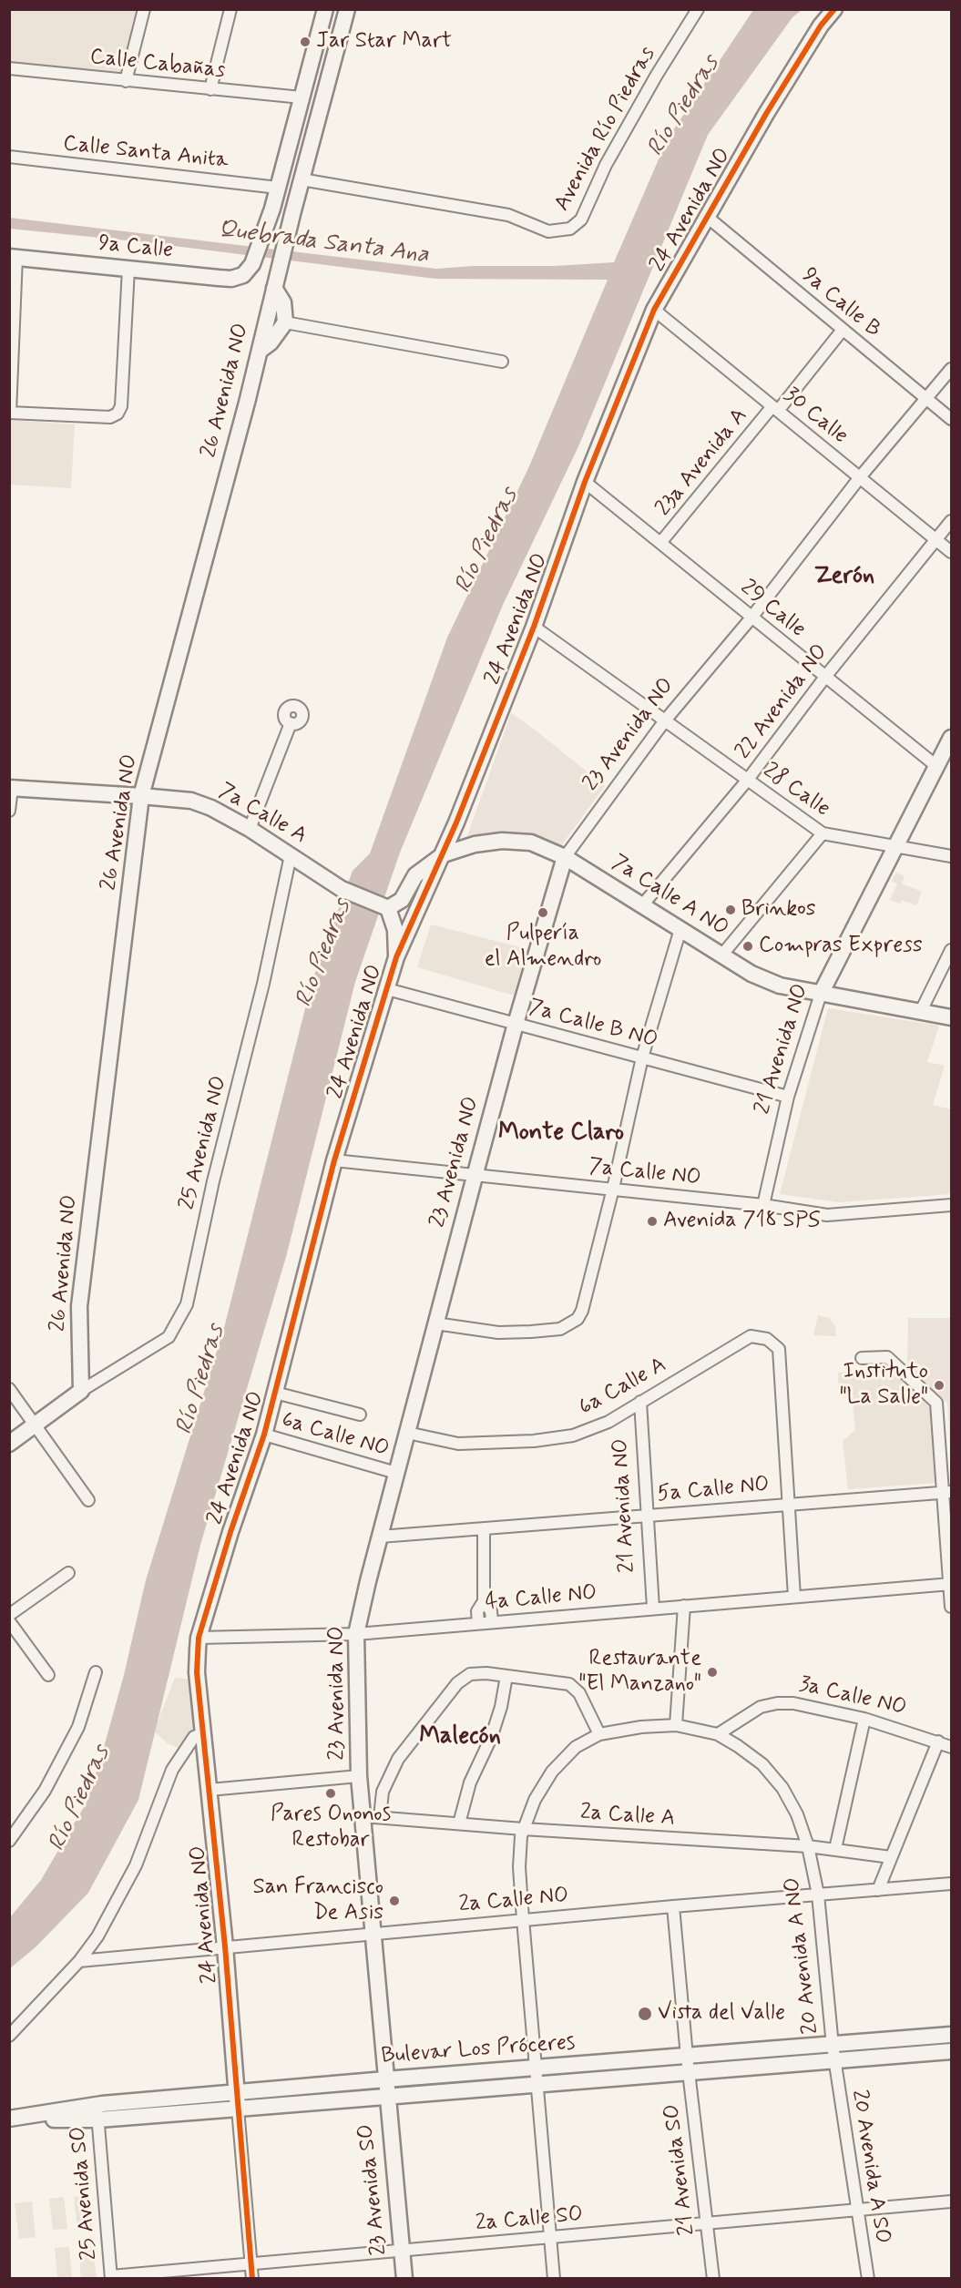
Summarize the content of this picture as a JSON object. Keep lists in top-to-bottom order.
{
  "streets": {
    "street": [
      "Calle Cabañas",
      "Avenida Río Piedras",
      "Calle Santa Anita",
      "24 Avenida NO",
      "9a Calle",
      "9a Calle B",
      "26 Avenida NO",
      "30 Calle",
      "23a Avenida A",
      "29 Calle",
      "22 Avenida NO",
      "23 Avenida NO",
      "28 Calle",
      "7a Calle A",
      "7a Calle A NO",
      "7a Calle B NO",
      "21 Avenida NO",
      "25 Avenida NO",
      "7a Calle NO",
      "6a Calle A",
      "6a Calle NO",
      "5a Calle NO",
      "4a Calle NO",
      "3a Calle NO",
      "2a Calle A",
      "2a Calle NO",
      "20 Avenida A NO",
      "Bulevar Los Próceres",
      "20 Avenida A SO",
      "21 Avenida SO",
      "23 Avenida SO",
      "25 Avenida SO",
      "2a Calle SO"
    ]
  },
  "crossings": [
    ["Avenida Río Piedras", "26 Avenida NO"],
    ["Calle Santa Anita", "9a Calle"],
    ["24 Avenida NO", "9a Calle B"],
    ["24 Avenida NO", "30 Calle"],
    ["24 Avenida NO", "29 Calle"],
    ["24 Avenida NO", "28 Calle"],
    ["24 Avenida NO", "7a Calle A NO"],
    ["24 Avenida NO", "7a Calle B NO"],
    ["24 Avenida NO", "7a Calle NO"],
    ["24 Avenida NO", "6a Calle NO"],
    ["24 Avenida NO", "4a Calle NO"],
    ["24 Avenida NO", "2a Calle NO"],
    ["24 Avenida NO", "Bulevar Los Próceres"],
    ["9a Calle B", "23a Avenida A"],
    ["9a Calle B", "23 Avenida NO"],
    ["26 Avenida NO", "7a Calle A"],
    ["26 Avenida NO", "25 Avenida NO"],
    ["30 Calle", "23a Avenida A"],
    ["30 Calle", "22 Avenida NO"],
    ["30 Calle", "23 Avenida NO"],
    ["23a Avenida A", "29 Calle"],
    ["29 Calle", "22 Avenida NO"],
    ["29 Calle", "23 Avenida NO"],
    ["29 Calle", "21 Avenida NO"],
    ["22 Avenida NO", "28 Calle"],
    ["22 Avenida NO", "7a Calle A NO"],
    ["23 Avenida NO", "28 Calle"],
    ["23 Avenida NO", "7a Calle A NO"],
    ["23 Avenida NO", "7a Calle B NO"],
    ["23 Avenida NO", "7a Calle NO"],
    ["23 Avenida NO", "6a Calle A"],
    ["23 Avenida NO", "6a Calle NO"],
    ["23 Avenida NO", "5a Calle NO"],
    ["23 Avenida NO", "4a Calle NO"],
    ["23 Avenida NO", "2a Calle A"],
    ["23 Avenida NO", "2a Calle NO"],
    ["23 Avenida NO", "Bulevar Los Próceres"],
    ["23 Avenida NO", "23 Avenida SO"],
    ["28 Calle", "21 Avenida NO"],
    ["7a Calle A", "7a Calle A NO"],
    ["7a Calle A", "25 Avenida NO"],
    ["7a Calle A NO", "21 Avenida NO"],
    ["7a Calle B NO", "21 Avenida NO"],
    ["21 Avenida NO", "7a Calle NO"],
    ["21 Avenida NO", "6a Calle A"],
    ["21 Avenida NO", "5a Calle NO"],
    ["21 Avenida NO", "4a Calle NO"],
    ["6a Calle A", "5a Calle NO"],
    ["3a Calle NO", "20 Avenida A NO"],
    ["2a Calle A", "20 Avenida A NO"],
    ["2a Calle NO", "20 Avenida A NO"],
    ["20 Avenida A NO", "Bulevar Los Próceres"],
    ["20 Avenida A NO", "20 Avenida A SO"],
    ["Bulevar Los Próceres", "20 Avenida A SO"],
    ["Bulevar Los Próceres", "21 Avenida SO"],
    ["Bulevar Los Próceres", "23 Avenida SO"],
    ["Bulevar Los Próceres", "25 Avenida SO"],
    ["20 Avenida A SO", "2a Calle SO"],
    ["21 Avenida SO", "2a Calle SO"],
    ["23 Avenida SO", "2a Calle SO"],
    ["25 Avenida SO", "2a Calle SO"]
  ],
  "districts": ["Zerón", "Monte Claro", "Malecón"],
  "water": ["Río Piedras", "Quebrada Santa Ana"],
  "places": [
    "Jar Star Mart",
    "Brinkos",
    "Pulpería el Almendro",
    "Compras Express",
    "Avenida 718 SPS",
    "Instituto \"La Salle\"",
    "Restaurante \"El Manzano\"",
    "Pares Ononos Restobar",
    "San Francisco De Asis",
    "Vista del Valle"
  ]
}
